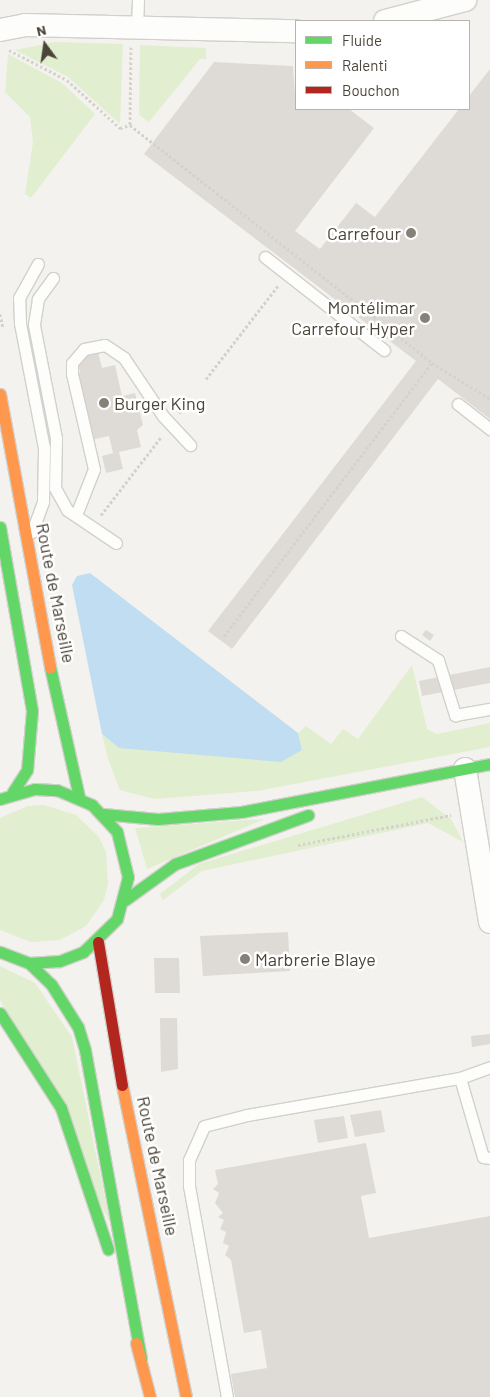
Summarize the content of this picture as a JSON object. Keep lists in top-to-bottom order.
{
  "streets": {
    "main road": ["Route de Marseille"]
  },
  "places": [
    "Carrefour",
    "Montélimar Carrefour Hyper",
    "Burger King",
    "Marbrerie Blaye"
  ],
  "legend": ["Fluide", "Ralenti", "Bouchon"],
  "north": "top"
}
